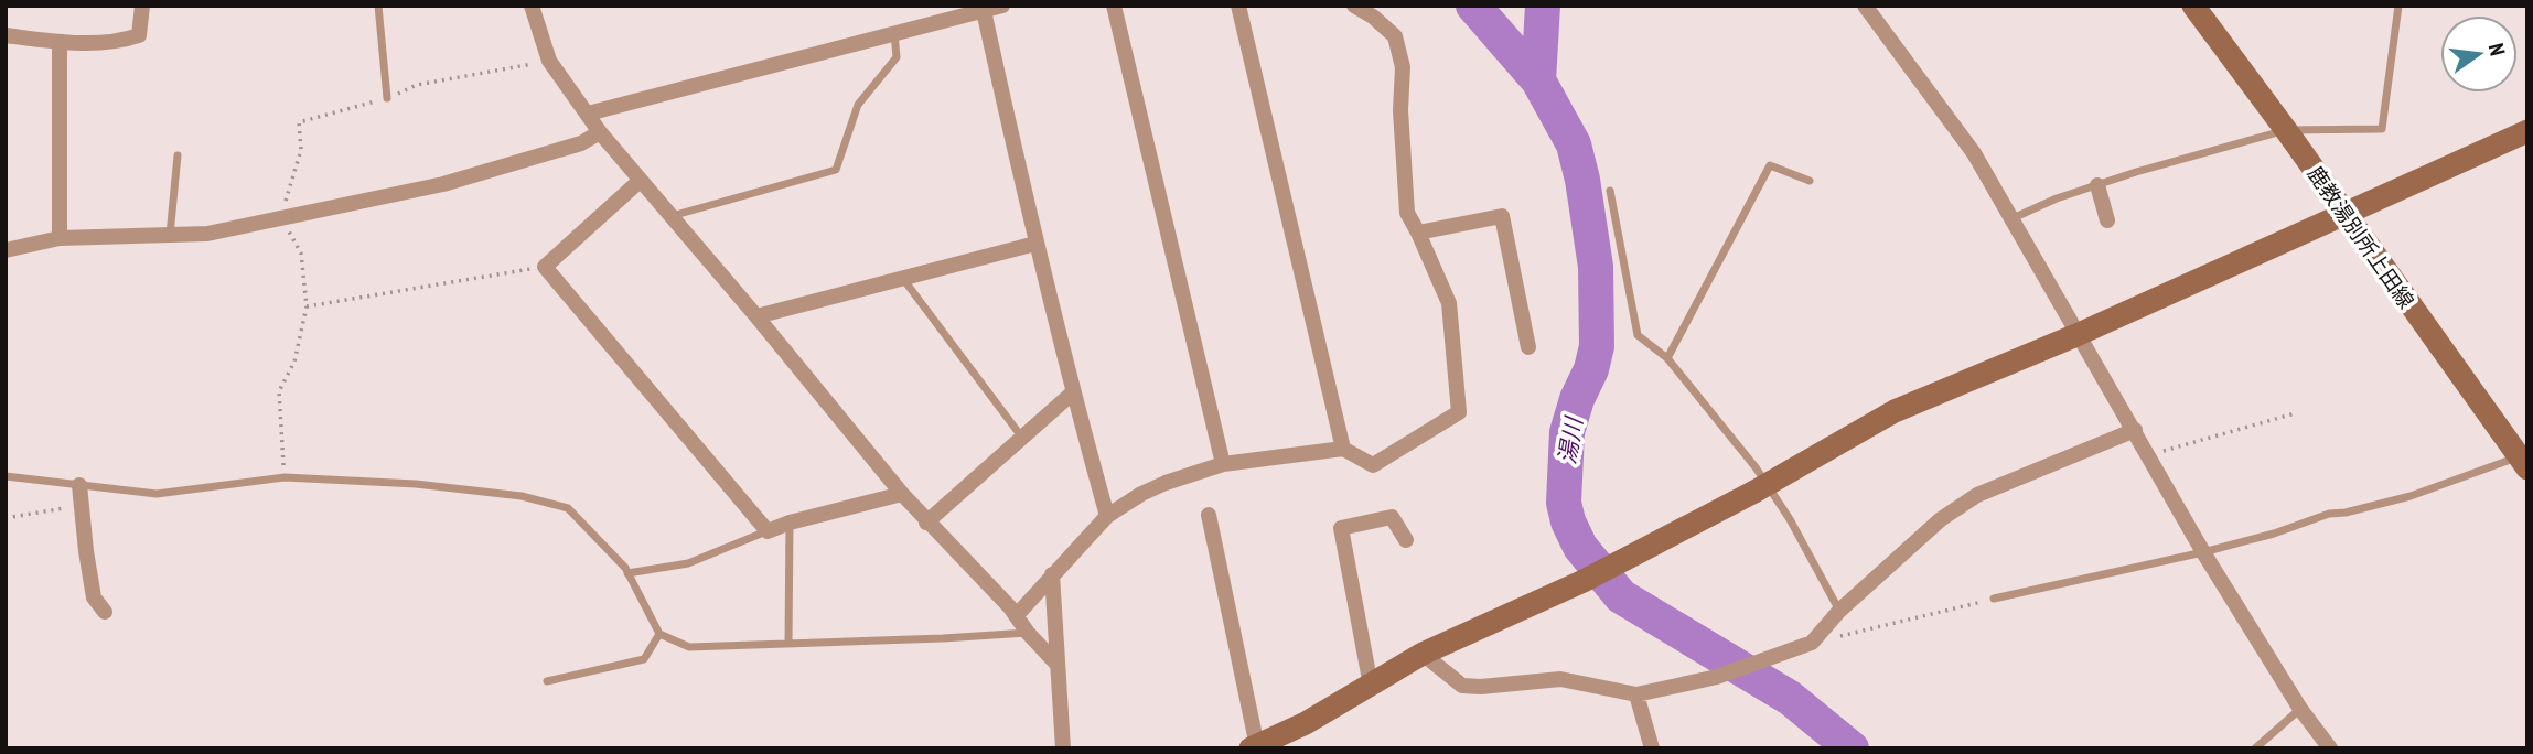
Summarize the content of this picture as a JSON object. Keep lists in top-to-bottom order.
{
  "streets": {
    "street": ["鹿教湯別所上田線"]
  },
  "water": ["湯川"],
  "north": "right"
}
